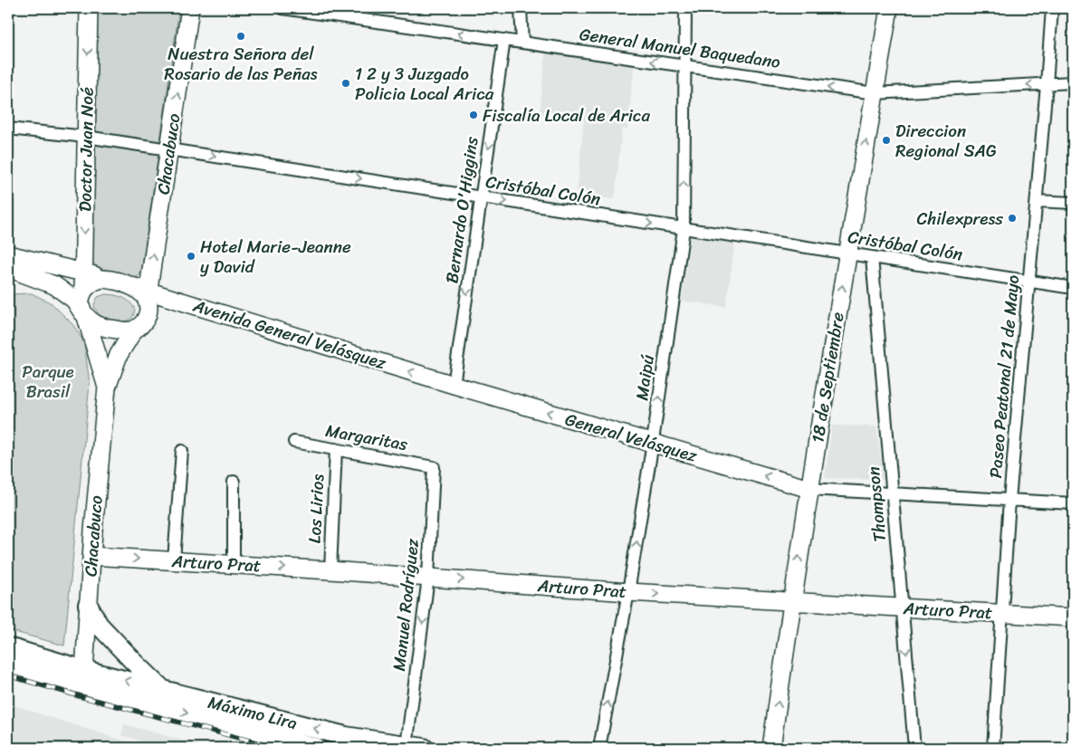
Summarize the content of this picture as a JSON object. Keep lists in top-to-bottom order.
{
  "streets": {
    "main road": ["Máximo Lira"],
    "street": [
      "General Manuel Baquedano",
      "Doctor Juan Noé",
      "Chacabuco",
      "Cristóbal Colón",
      "Bernardo O'Higgins",
      "Avenida General Velásquez",
      "Paseo Peatonal 21 de Mayo",
      "Maipú",
      "18 de Septiembre",
      "Margaritas",
      "General Velásquez",
      "Thompson",
      "Los Lirios",
      "Arturo Prat",
      "Manuel Rodríguez"
    ]
  },
  "crossings": [
    ["General Manuel Baquedano", "Bernardo O'Higgins"],
    ["General Manuel Baquedano", "Paseo Peatonal 21 de Mayo"],
    ["General Manuel Baquedano", "Maipú"],
    ["General Manuel Baquedano", "18 de Septiembre"],
    ["Doctor Juan Noé", "Chacabuco"],
    ["Doctor Juan Noé", "Cristóbal Colón"],
    ["Doctor Juan Noé", "Avenida General Velásquez"],
    ["Chacabuco", "Cristóbal Colón"],
    ["Chacabuco", "Avenida General Velásquez"],
    ["Chacabuco", "Arturo Prat"],
    ["Chacabuco", "Máximo Lira"],
    ["Cristóbal Colón", "Bernardo O'Higgins"],
    ["Cristóbal Colón", "Paseo Peatonal 21 de Mayo"],
    ["Cristóbal Colón", "Maipú"],
    ["Cristóbal Colón", "18 de Septiembre"],
    ["Cristóbal Colón", "Thompson"],
    ["Bernardo O'Higgins", "Avenida General Velásquez"],
    ["Bernardo O'Higgins", "General Velásquez"],
    ["Avenida General Velásquez", "General Velásquez"],
    ["Paseo Peatonal 21 de Mayo", "Arturo Prat"],
    ["Maipú", "General Velásquez"],
    ["Maipú", "Arturo Prat"],
    ["18 de Septiembre", "General Velásquez"],
    ["18 de Septiembre", "Arturo Prat"],
    ["Margaritas", "Los Lirios"],
    ["Margaritas", "Manuel Rodríguez"],
    ["Thompson", "Arturo Prat"],
    ["Los Lirios", "Arturo Prat"],
    ["Arturo Prat", "Manuel Rodríguez"],
    ["Manuel Rodríguez", "Máximo Lira"]
  ],
  "one_way": [
    "General Manuel Baquedano",
    "Doctor Juan Noé",
    "Chacabuco",
    "Cristóbal Colón",
    "Bernardo O'Higgins",
    "Avenida General Velásquez",
    "Maipú",
    "18 de Septiembre",
    "General Velásquez",
    "Arturo Prat",
    "Manuel Rodríguez"
  ],
  "parks": ["Parque Brasil"],
  "places": [
    "Nuestra Señora del Rosario de las Peñas",
    "1 2 y 3 Juzgado Policia Local Arica",
    "Fiscalía Local de Arica",
    "Direccion Regional SAG",
    "Chilexpress",
    "Hotel Marie-Jeanne y David"
  ]
}
